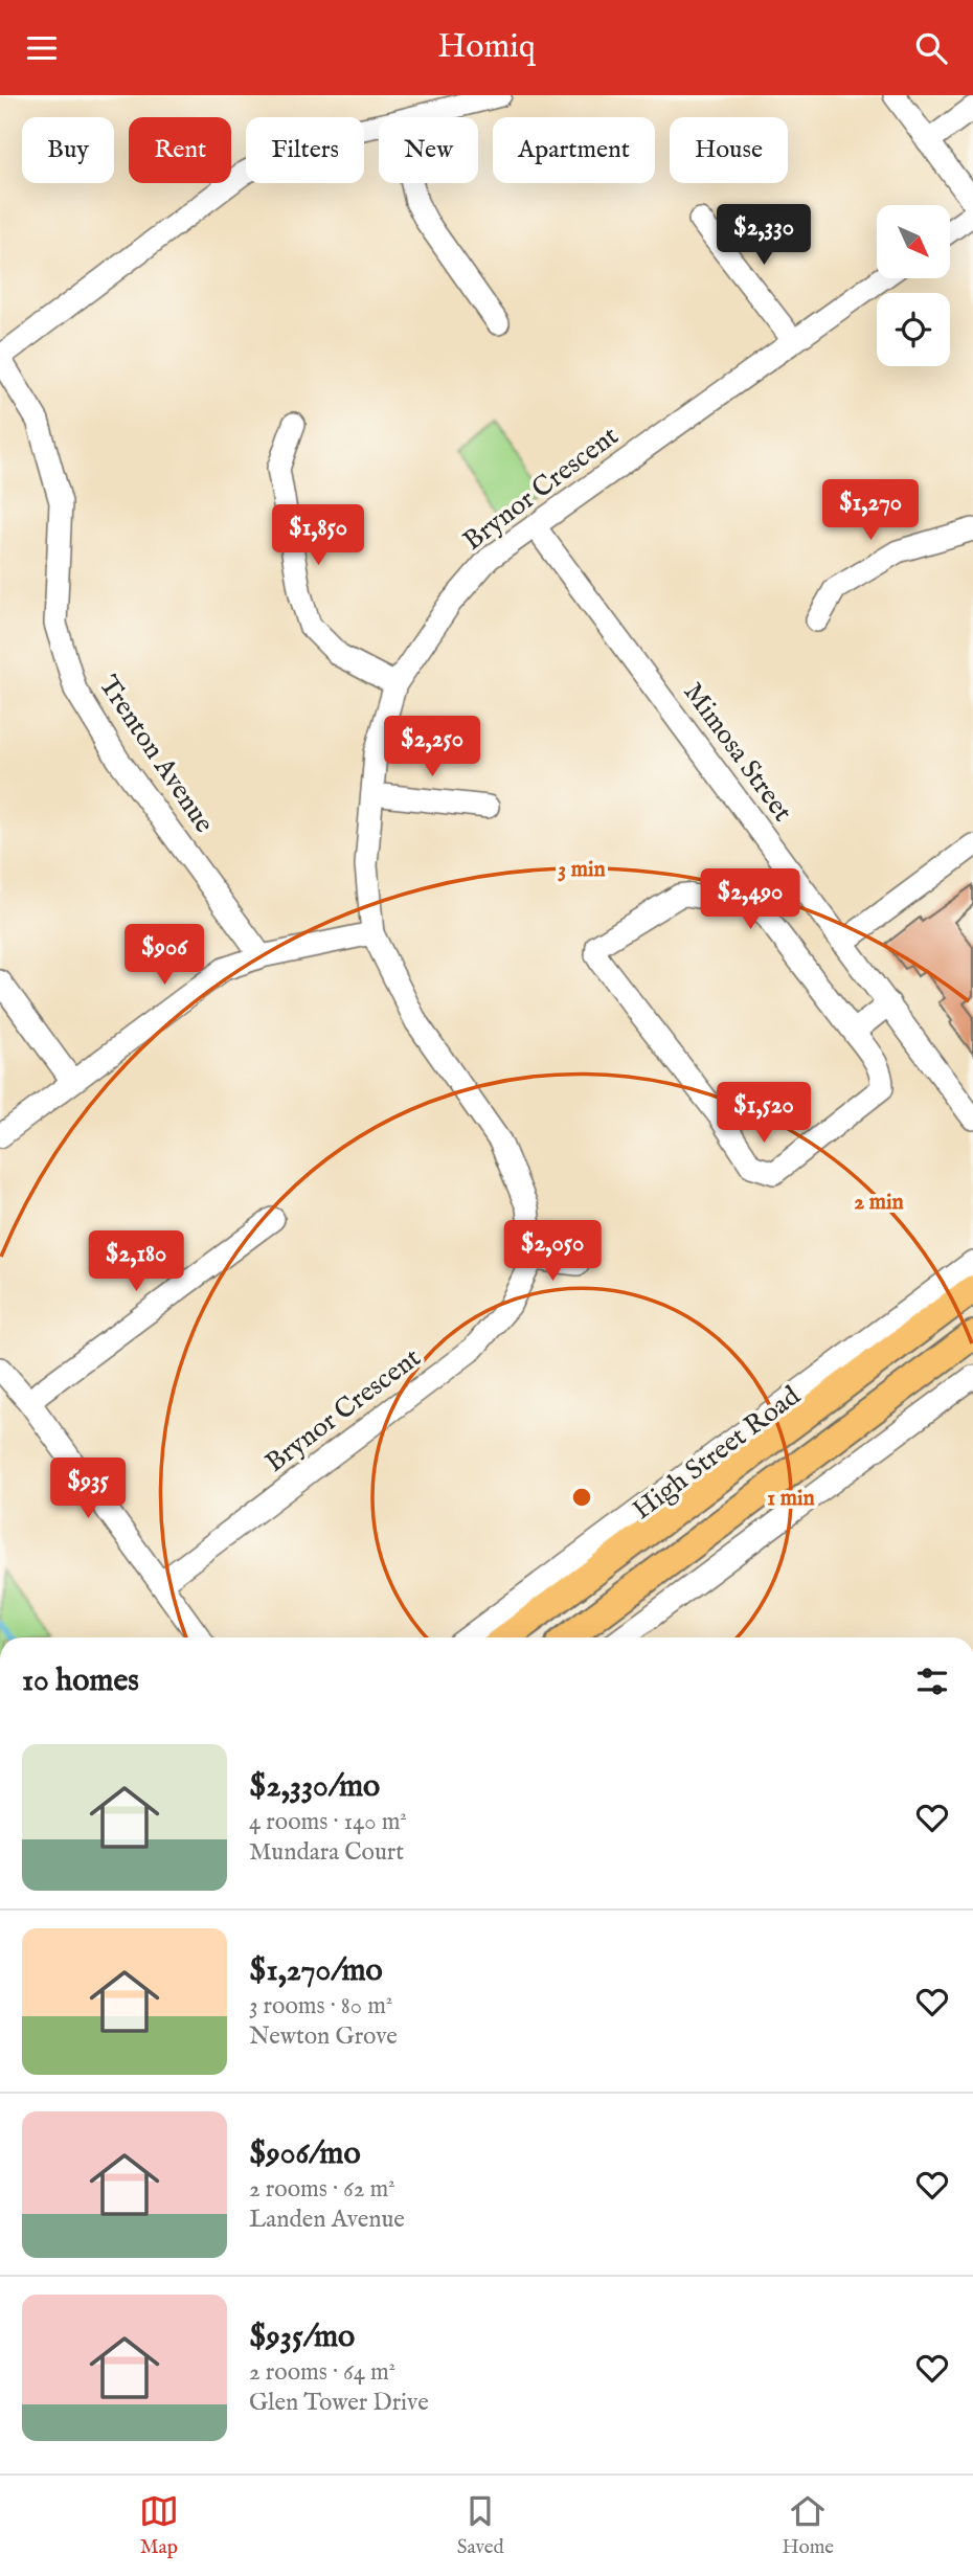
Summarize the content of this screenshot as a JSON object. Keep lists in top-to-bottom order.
{
  "streets": {
    "main road": ["High Street Road"],
    "street": ["Brynor Crescent", "Mimosa Street", "Trenton Avenue"]
  },
  "crossings": [
    ["Brynor Crescent", "Mimosa Street"]
  ],
  "north": "bottom right",
  "page": {
    "header": "Homiq",
    "chip": [
      "Buy",
      "Rent",
      "Filters",
      "New",
      "Apartment",
      "House"
    ],
    "price": [
      "$2,330",
      "$1,270",
      "$1,850",
      "$2,250",
      "$2,490",
      "$906",
      "$1,520",
      "$2,050",
      "$2,180",
      "$935"
    ],
    "heading": "10 homes",
    "list": [
      {
        "name": "$2,330/mo",
        "note": "4 rooms · 140 m² · Mundara Court"
      },
      {
        "name": "$1,270/mo",
        "note": "3 rooms · 80 m² · Newton Grove"
      },
      {
        "name": "$906/mo",
        "note": "2 rooms · 62 m² · Landen Avenue"
      },
      {
        "name": "$935/mo",
        "note": "2 rooms · 64 m² · Glen Tower Drive"
      }
    ],
    "tabs": ["Map", "Saved", "Home"]
  },
  "rings": ["3 min", "2 min", "1 min"]
}
